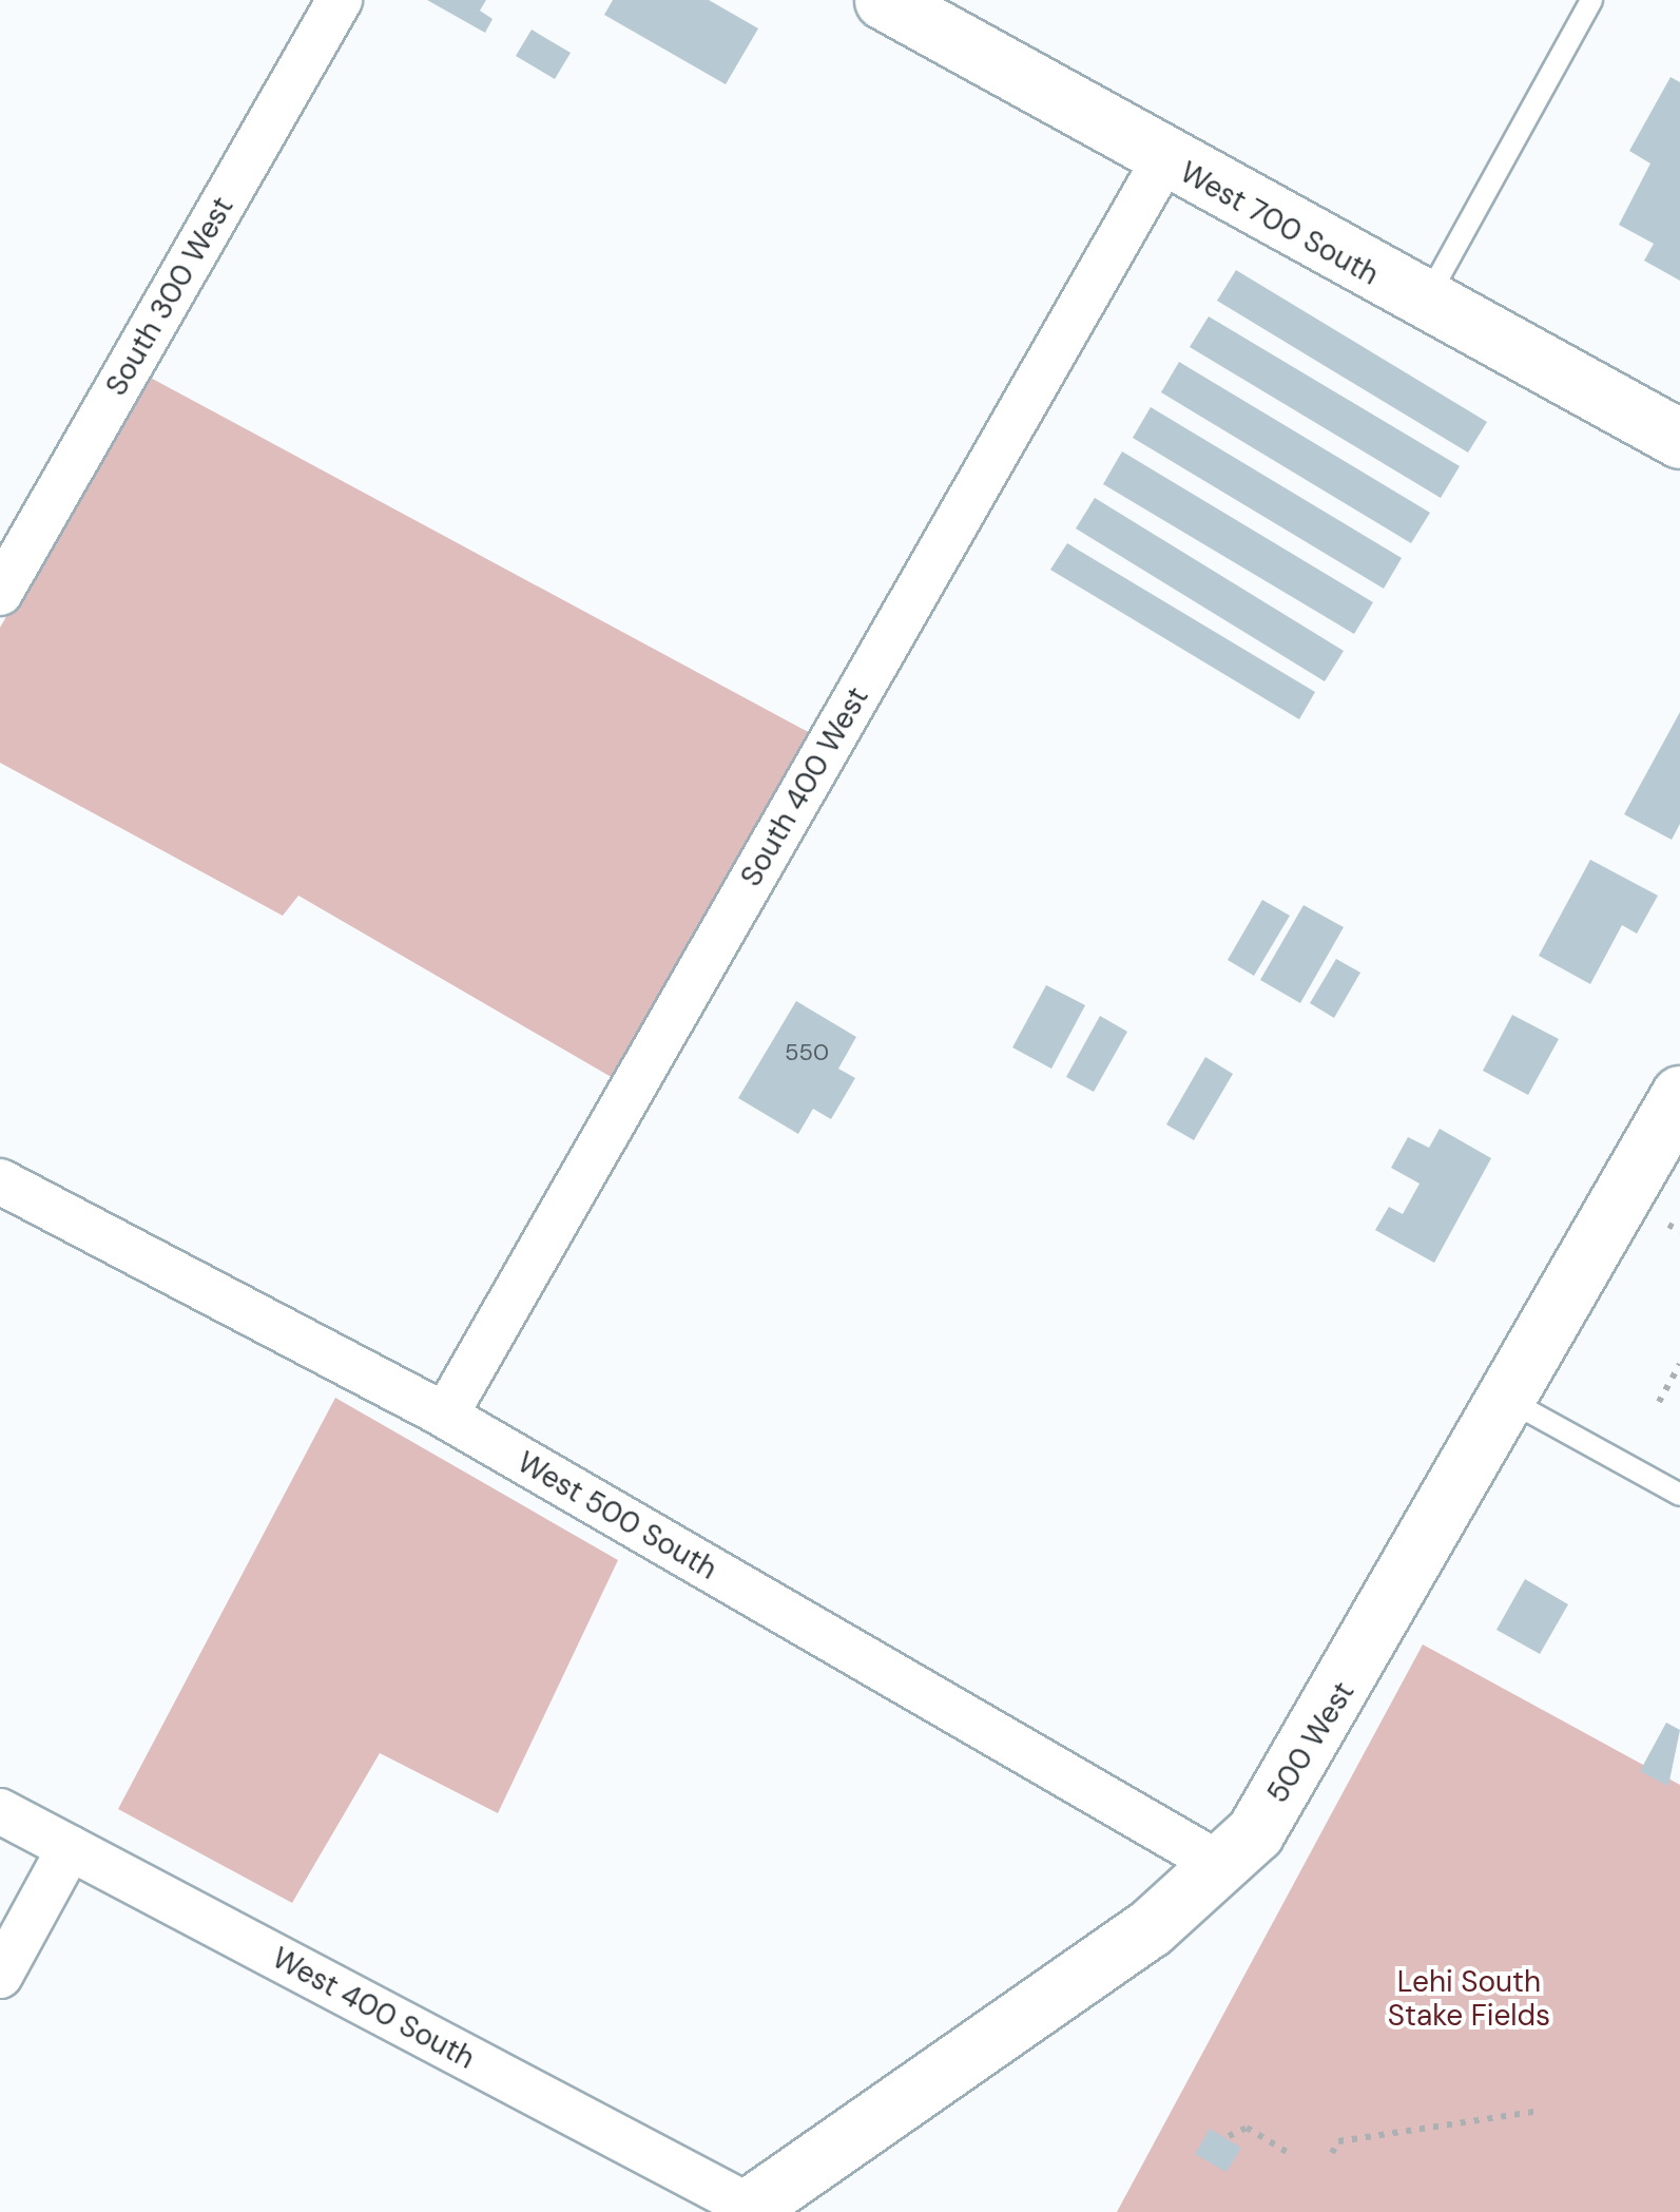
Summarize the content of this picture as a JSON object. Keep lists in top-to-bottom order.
{
  "streets": {
    "street": [
      "West 700 South",
      "South 300 West",
      "South 400 West",
      "West 500 South",
      "500 West",
      "West 400 South"
    ]
  },
  "crossings": [
    ["West 700 South", "South 400 West"],
    ["South 400 West", "West 500 South"],
    ["West 500 South", "500 West"],
    ["500 West", "West 400 South"]
  ],
  "parks": ["Lehi South Stake Fields"],
  "house_numbers": ["550"]
}
